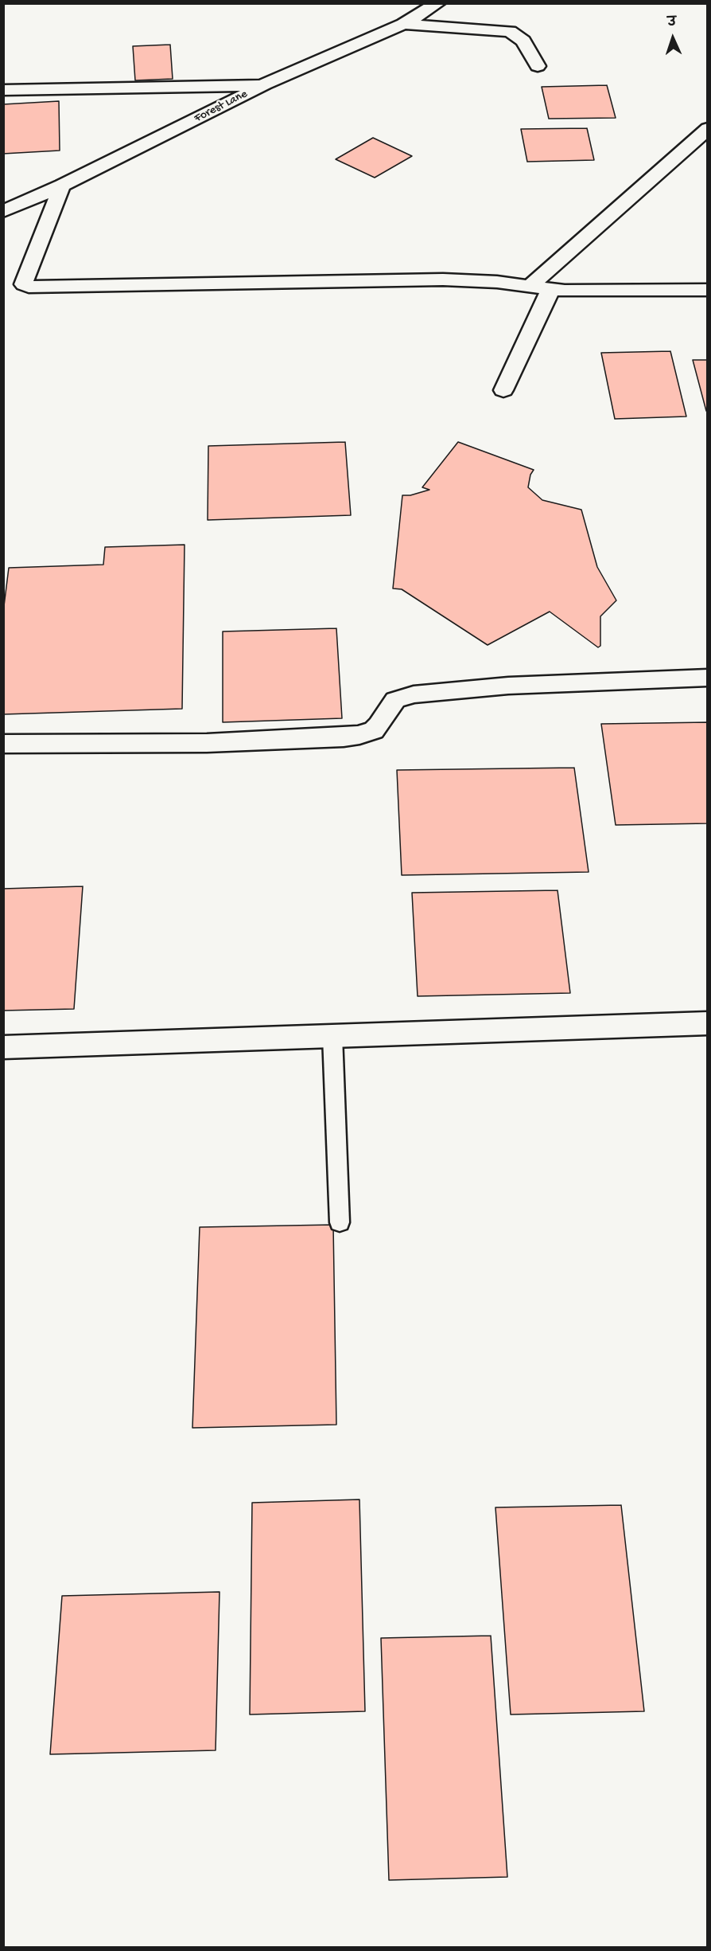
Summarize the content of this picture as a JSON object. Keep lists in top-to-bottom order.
{
  "streets": {
    "street": ["Forest Lane"]
  },
  "north": "top"
}
